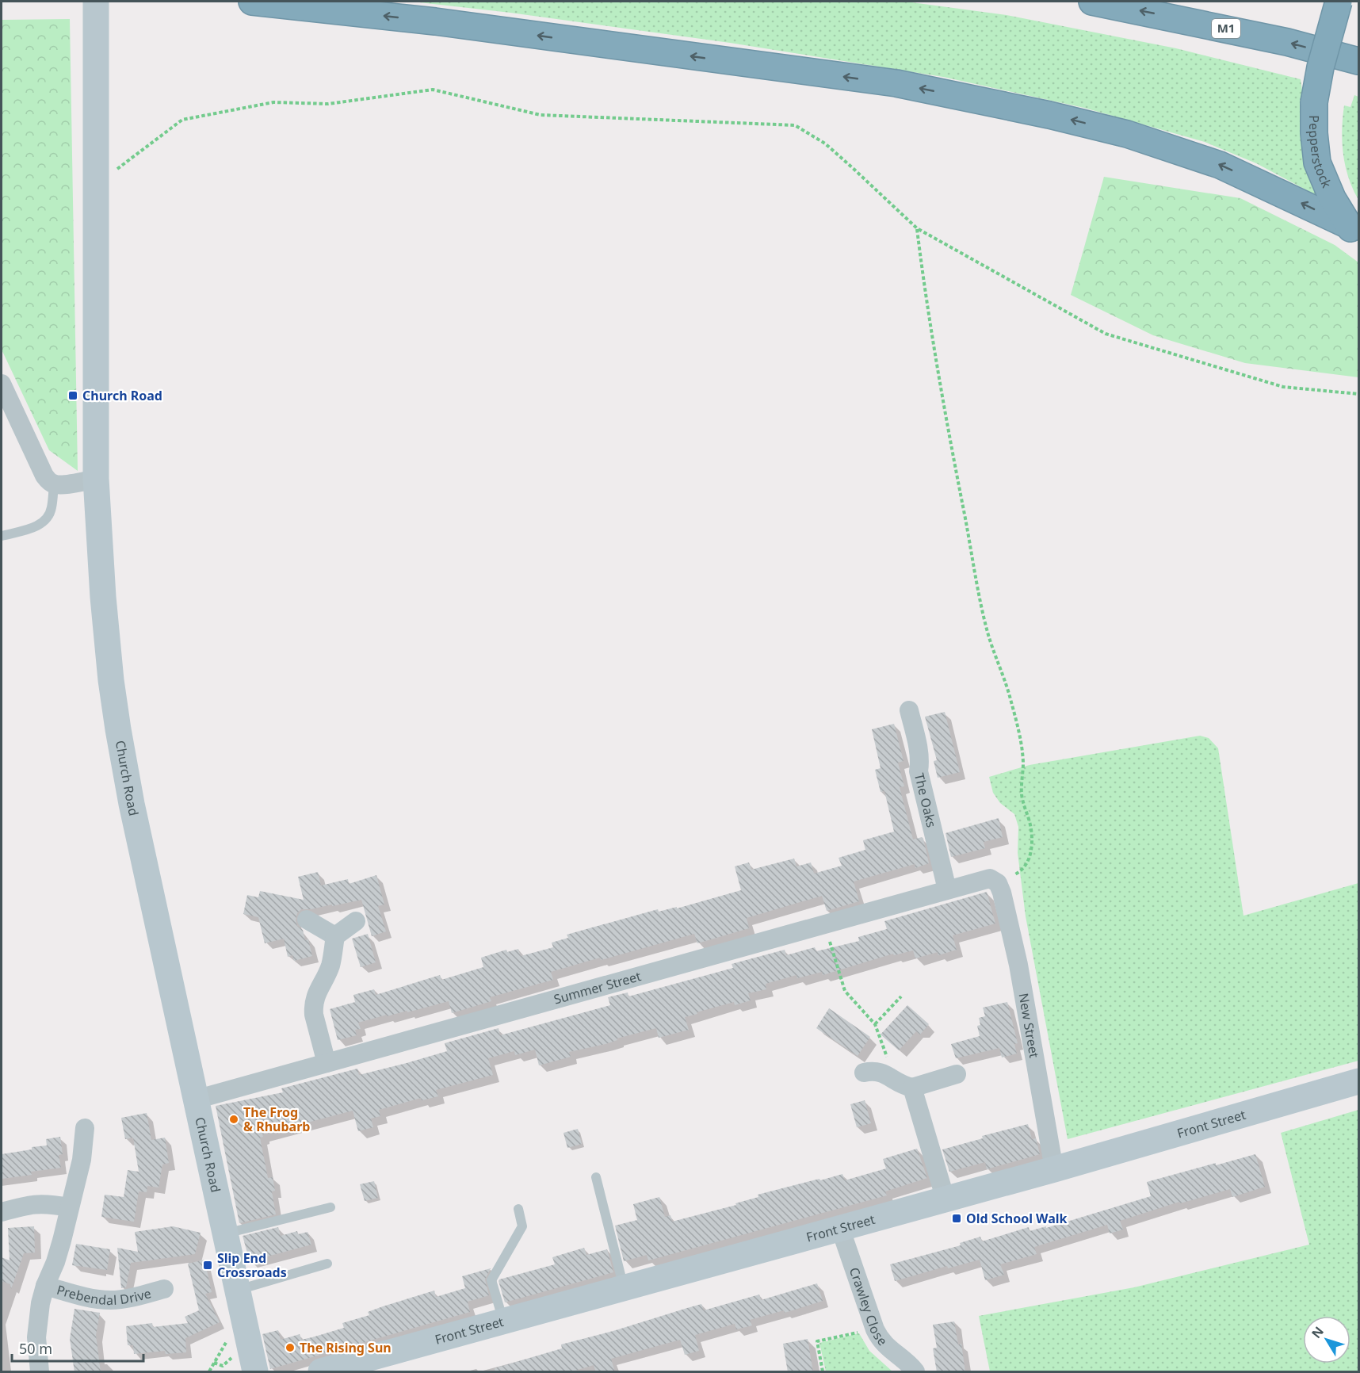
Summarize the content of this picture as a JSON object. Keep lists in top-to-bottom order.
{
  "streets": {
    "highway": ["M1", "Pepperstock"],
    "main road": ["Church Road", "Front Street"],
    "street": [
      "The Oaks",
      "Summer Street",
      "New Street",
      "Prebendal Drive",
      "Crawley Close"
    ]
  },
  "crossings": [
    ["Church Road", "Summer Street"],
    ["The Oaks", "Summer Street"],
    ["Summer Street", "New Street"],
    ["New Street", "Front Street"],
    ["Front Street", "Crawley Close"]
  ],
  "places": {
    "transit": ["Church Road", "Old School Walk", "Slip End Crossroads"],
    "other": ["The Frog & Rhubarb", "The Rising Sun"]
  },
  "scale_bar": "50 m",
  "north": "top left"
}
